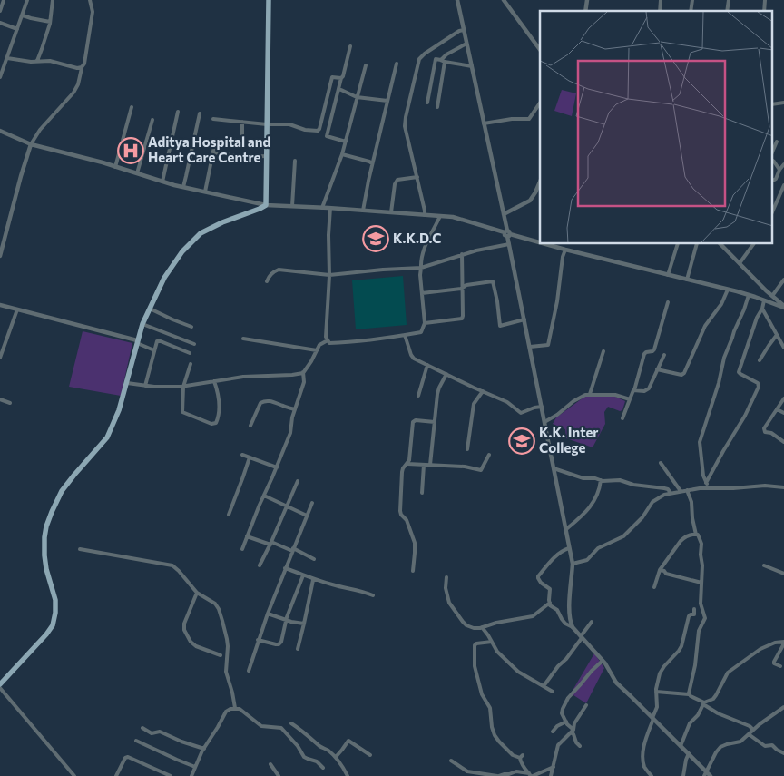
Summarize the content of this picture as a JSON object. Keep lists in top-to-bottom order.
{
  "places": {
    "hospital": ["Aditya Hospital and Heart Care Centre"],
    "school or university": ["K.K.D.C", "K.K. Inter College"]
  }
}
